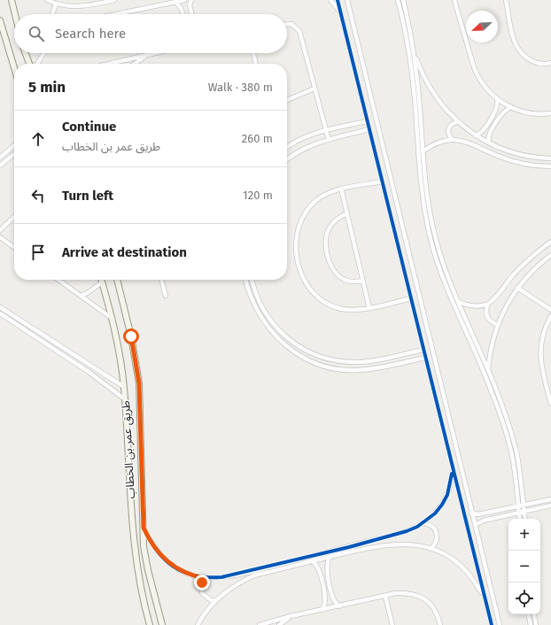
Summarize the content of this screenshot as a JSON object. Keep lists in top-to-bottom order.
{
  "streets": {
    "street": ["طريق عمر بن الخطاب"]
  },
  "north": "bottom left",
  "page": {
    "search": "Search here",
    "heading": ["5 min", "Walk · 380 m"],
    "list": [
      ["Continue", "طريق عمر بن الخطاب", "260 m"],
      ["Turn left", "120 m"],
      "Arrive at destination"
    ],
    "map_buttons": ["+", "−"]
  }
}
